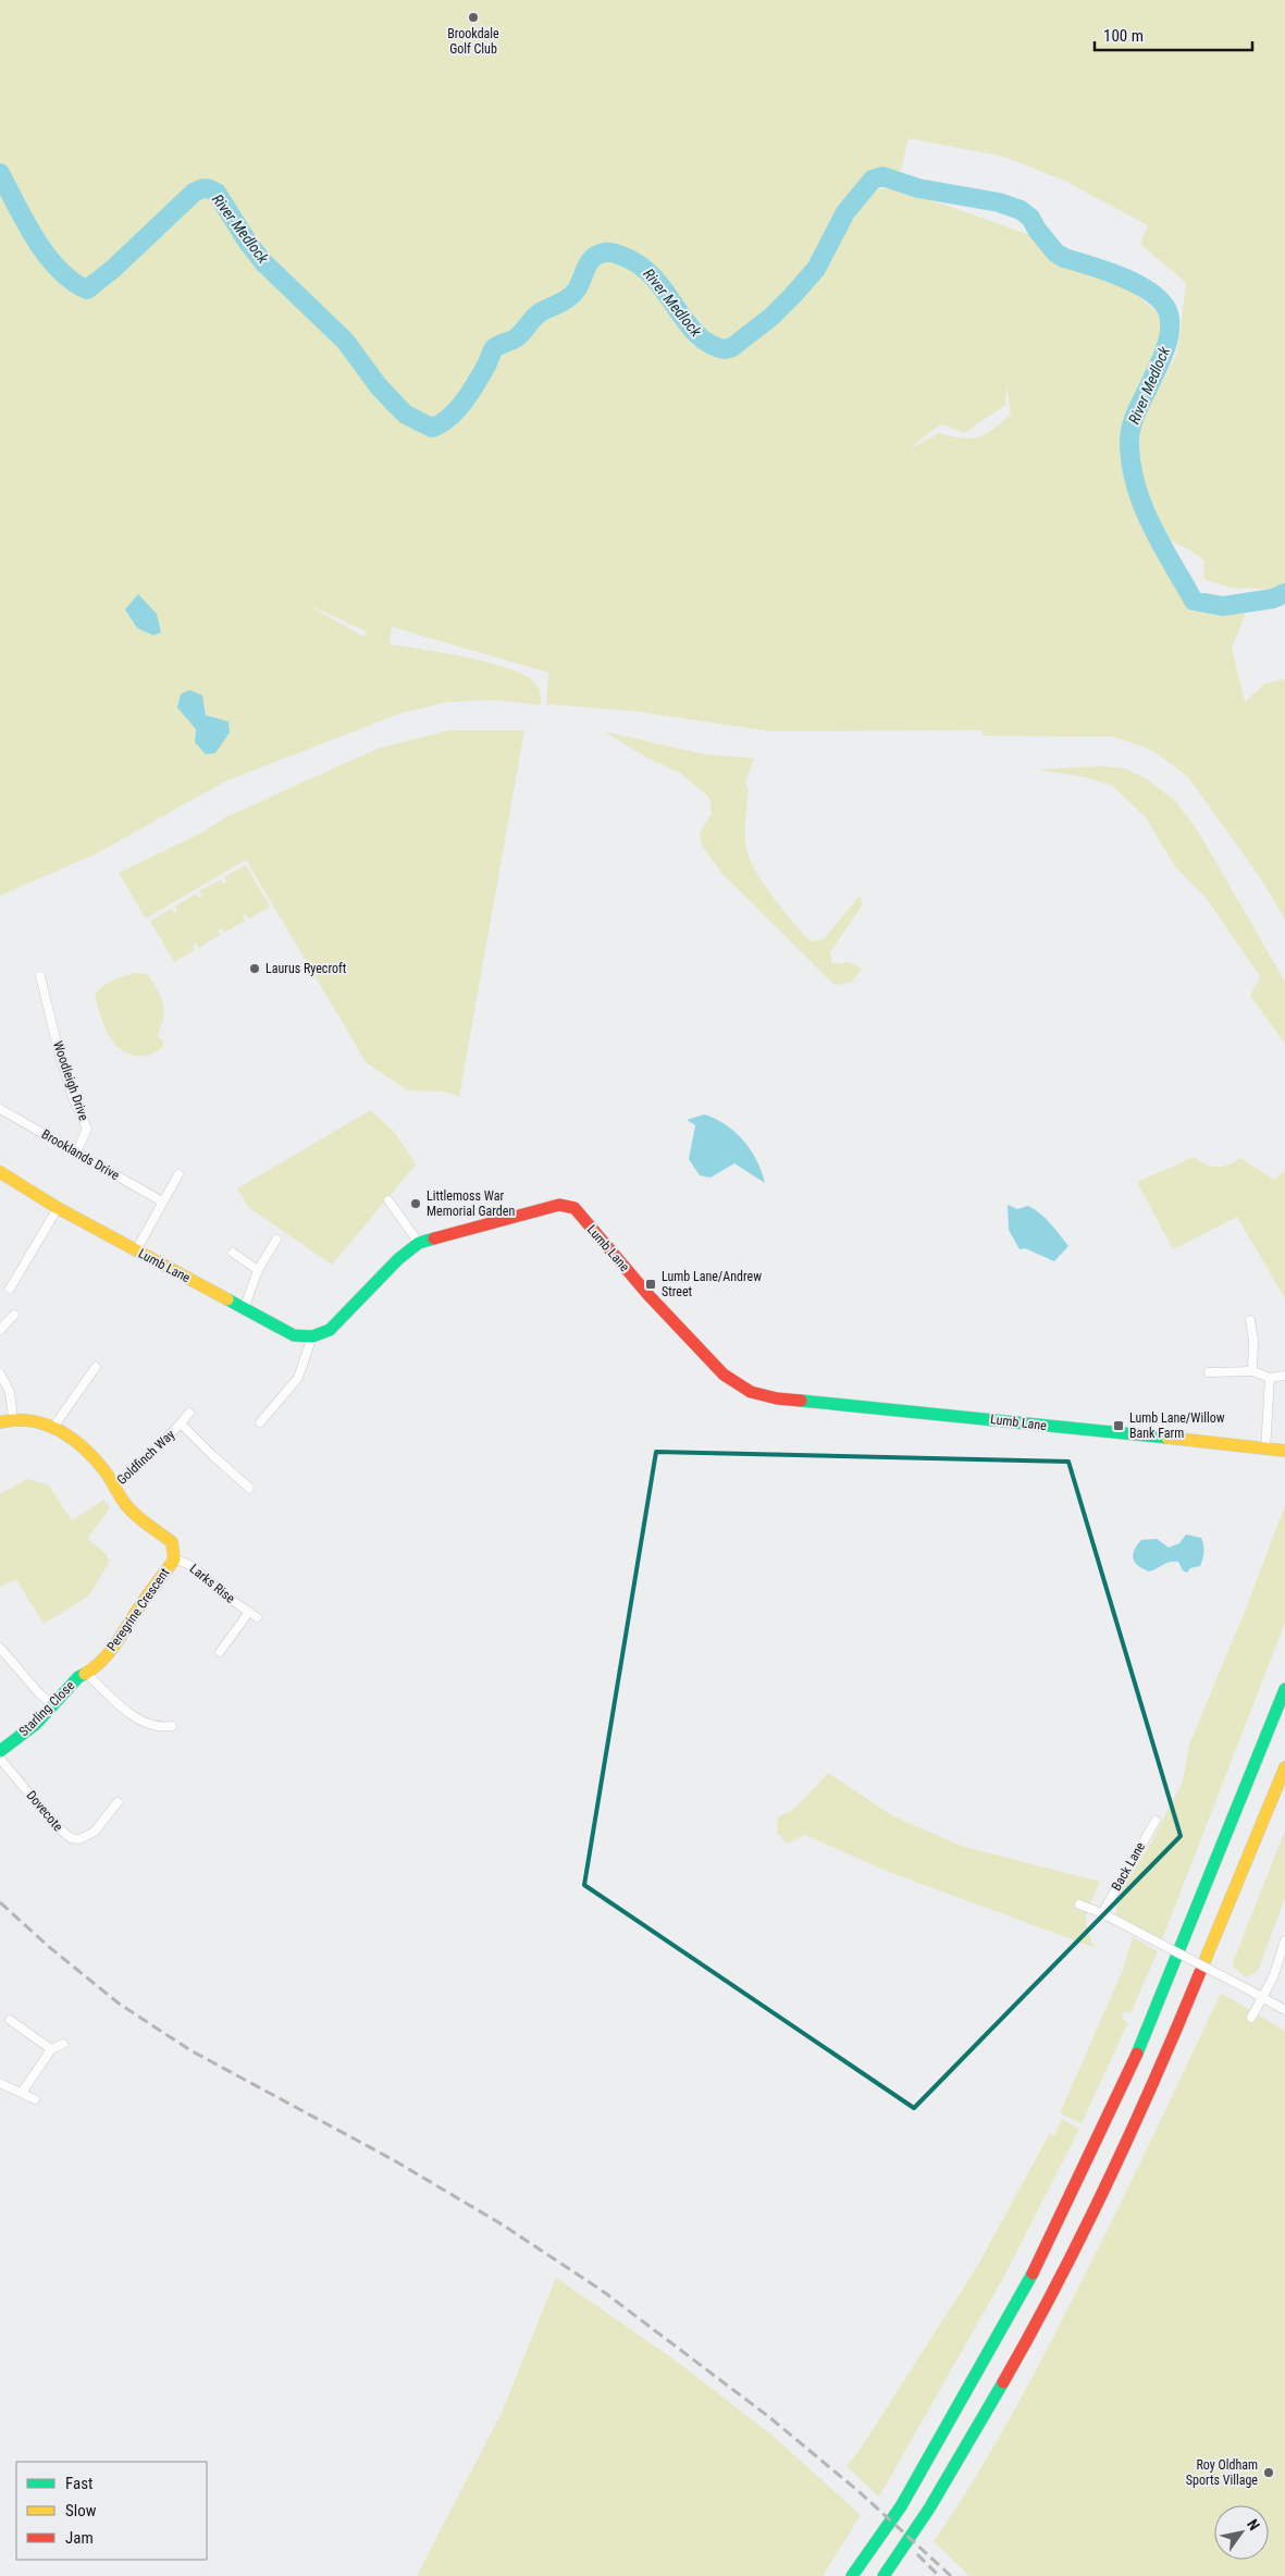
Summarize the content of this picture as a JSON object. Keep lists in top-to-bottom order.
{
  "streets": {
    "main road": ["Lumb Lane", "Peregrine Crescent", "Starling Close"],
    "street": [
      "Woodleigh Drive",
      "Brooklands Drive",
      "Goldfinch Way",
      "Larks Rise",
      "Dovecote",
      "Back Lane"
    ]
  },
  "crossings": [
    ["Woodleigh Drive", "Brooklands Drive"],
    ["Goldfinch Way", "Peregrine Crescent"],
    ["Larks Rise", "Peregrine Crescent"],
    ["Peregrine Crescent", "Starling Close"]
  ],
  "water": ["River Medlock"],
  "places": {
    "other": [
      "Brookdale Golf Club",
      "Laurus Ryecroft",
      "Littlemoss War Memorial Garden",
      "Roy Oldham Sports Village"
    ],
    "transit": ["Lumb Lane/Andrew Street", "Lumb Lane/Willow Bank Farm"]
  },
  "legend": ["Fast", "Slow", "Jam"],
  "scale_bar": "100 m",
  "north": "top right"
}
